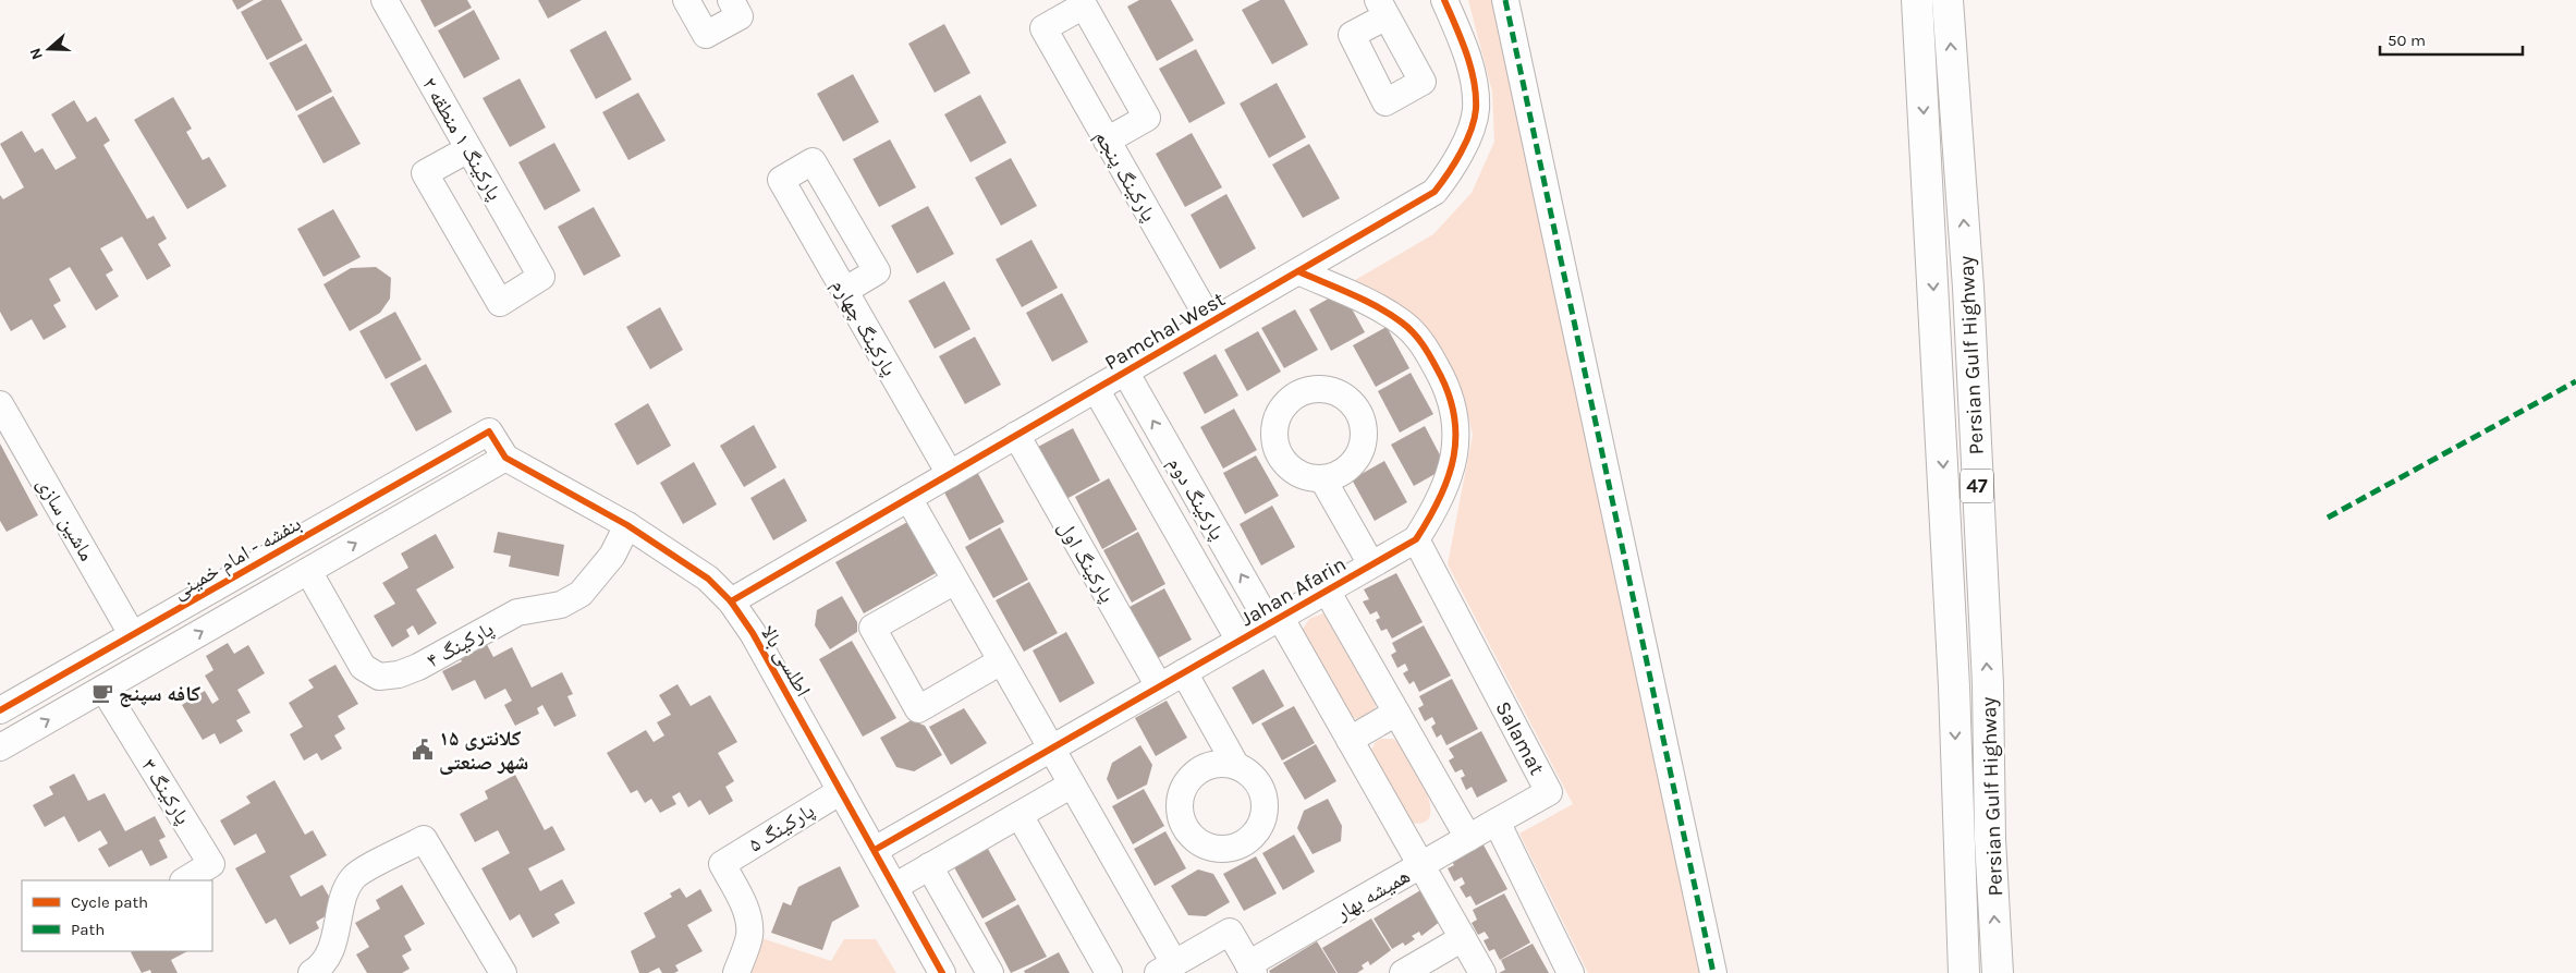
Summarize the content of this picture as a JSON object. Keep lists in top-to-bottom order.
{
  "streets": {
    "highway": ["Persian Gulf Highway", "47"],
    "street": [
      "پارکینگ ۱ منطقه ۲",
      "پارکینگ پنجم",
      "پارکینگ چهارم",
      "Pamchal West",
      "پارکینگ دوم",
      "ماشین سازی",
      "بنفشه - امام خمینی",
      "پارکینگ اول",
      "Jahan Afarin",
      "پارکینگ ۴",
      "اطلسی بالا",
      "Salamat",
      "پارکینگ ۳",
      "پارکینگ ۵",
      "همیشه بهار"
    ]
  },
  "crossings": [
    ["پارکینگ پنجم", "Pamchal West"],
    ["پارکینگ چهارم", "Pamchal West"],
    ["Pamchal West", "پارکینگ دوم"],
    ["Pamchal West", "پارکینگ اول"],
    ["Pamchal West", "Jahan Afarin"],
    ["Pamchal West", "اطلسی بالا"],
    ["پارکینگ دوم", "Jahan Afarin"],
    ["پارکینگ دوم", "همیشه بهار"],
    ["ماشین سازی", "بنفشه - امام خمینی"],
    ["بنفشه - امام خمینی", "اطلسی بالا"],
    ["پارکینگ اول", "Jahan Afarin"],
    ["Jahan Afarin", "اطلسی بالا"],
    ["Jahan Afarin", "Salamat"],
    ["پارکینگ ۴", "اطلسی بالا"],
    ["اطلسی بالا", "پارکینگ ۵"],
    ["Salamat", "همیشه بهار"]
  ],
  "places": {
    "cafe": ["کافه سپنج"],
    "public building": ["کلانتری ۱۵ شهر صنعتی"]
  },
  "legend": ["Cycle path", "Path"],
  "scale_bar": "50 m",
  "north": "left"
}
